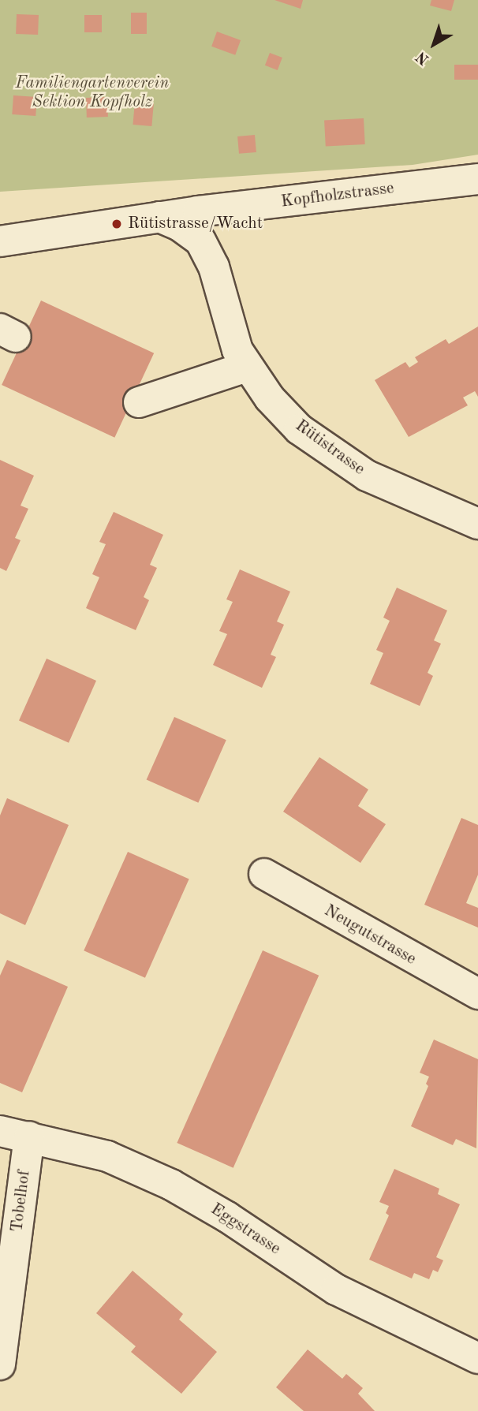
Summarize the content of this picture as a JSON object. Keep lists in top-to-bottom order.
{
  "streets": {
    "street": [
      "Kopfholzstrasse",
      "Rütistrasse",
      "Neugutstrasse",
      "Tobelhof",
      "Eggstrasse"
    ]
  },
  "crossings": [
    ["Kopfholzstrasse", "Rütistrasse"],
    ["Tobelhof", "Eggstrasse"]
  ],
  "parks": ["Familiengartenverein Sektion Kopfholz"],
  "places": ["Rütistrasse/Wacht"],
  "north": "bottom left"
}
